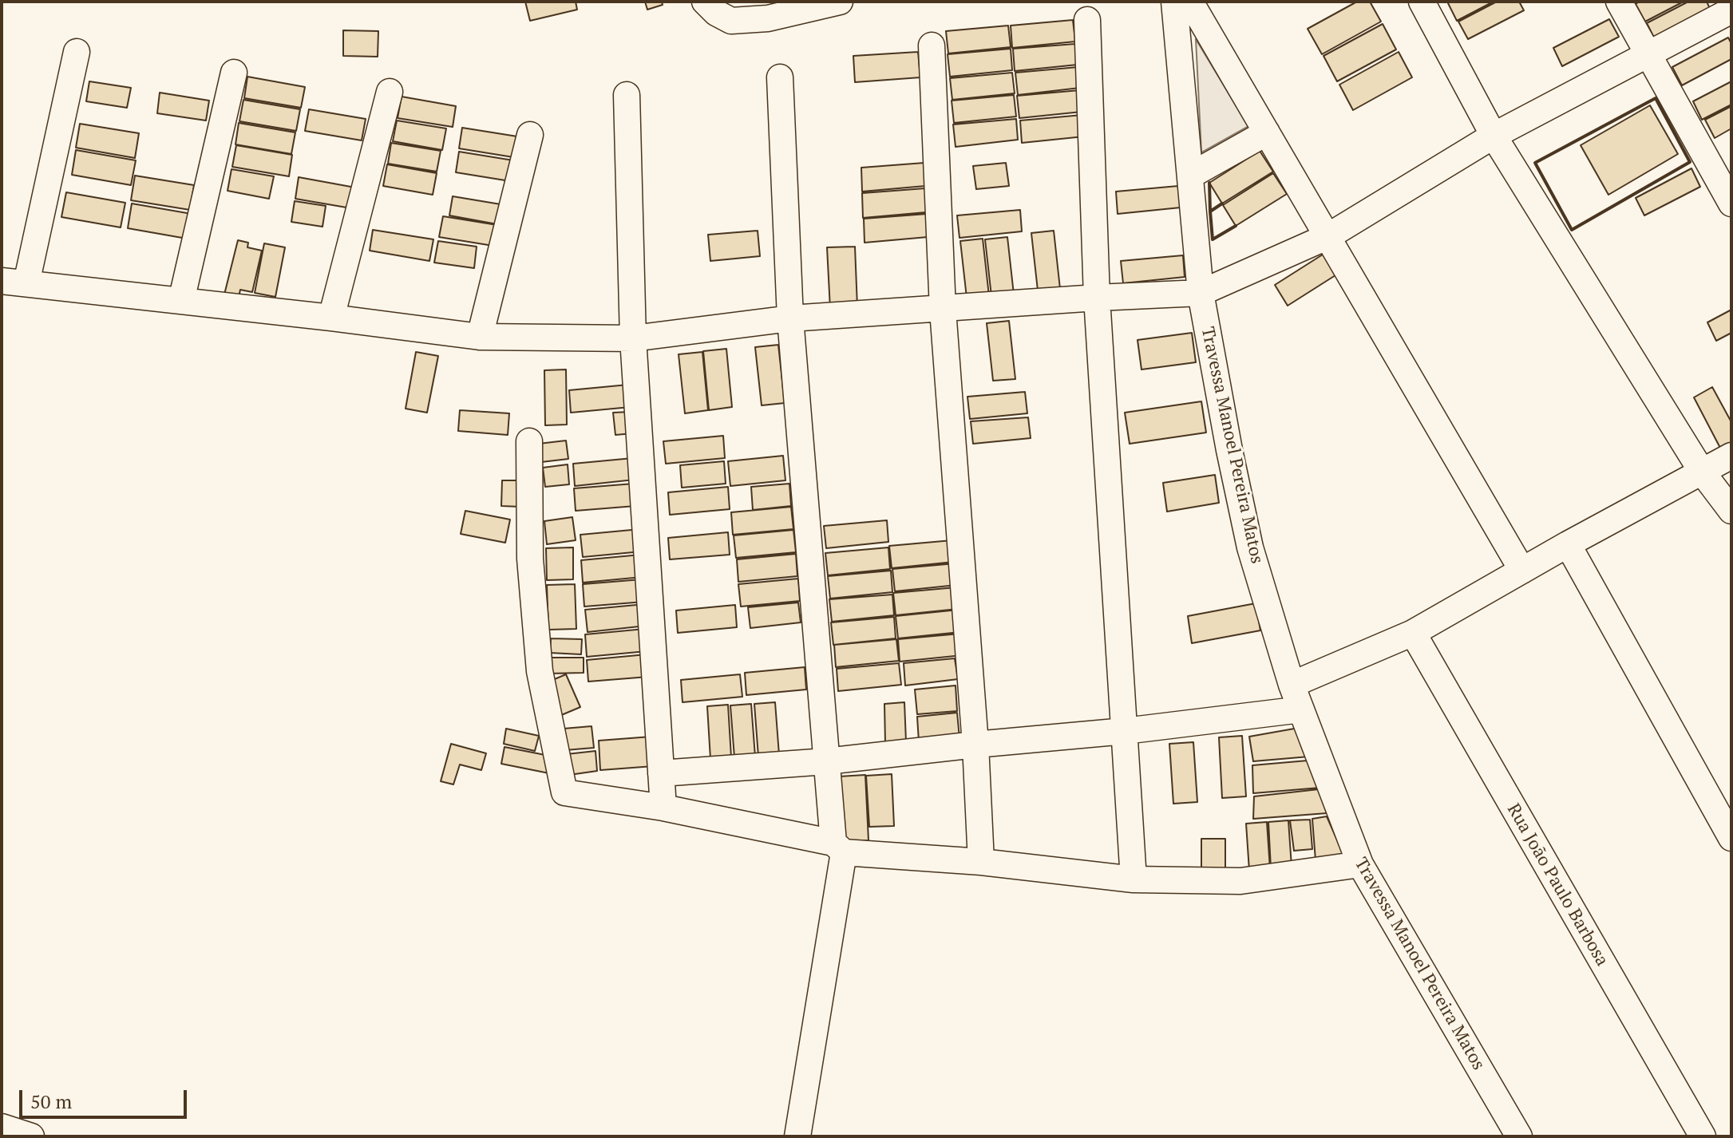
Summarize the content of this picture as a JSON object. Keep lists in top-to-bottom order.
{
  "streets": {
    "street": ["Travessa Manoel Pereira Matos", "Rua João Paulo Barbosa"]
  },
  "scale_bar": "50 m"
}
